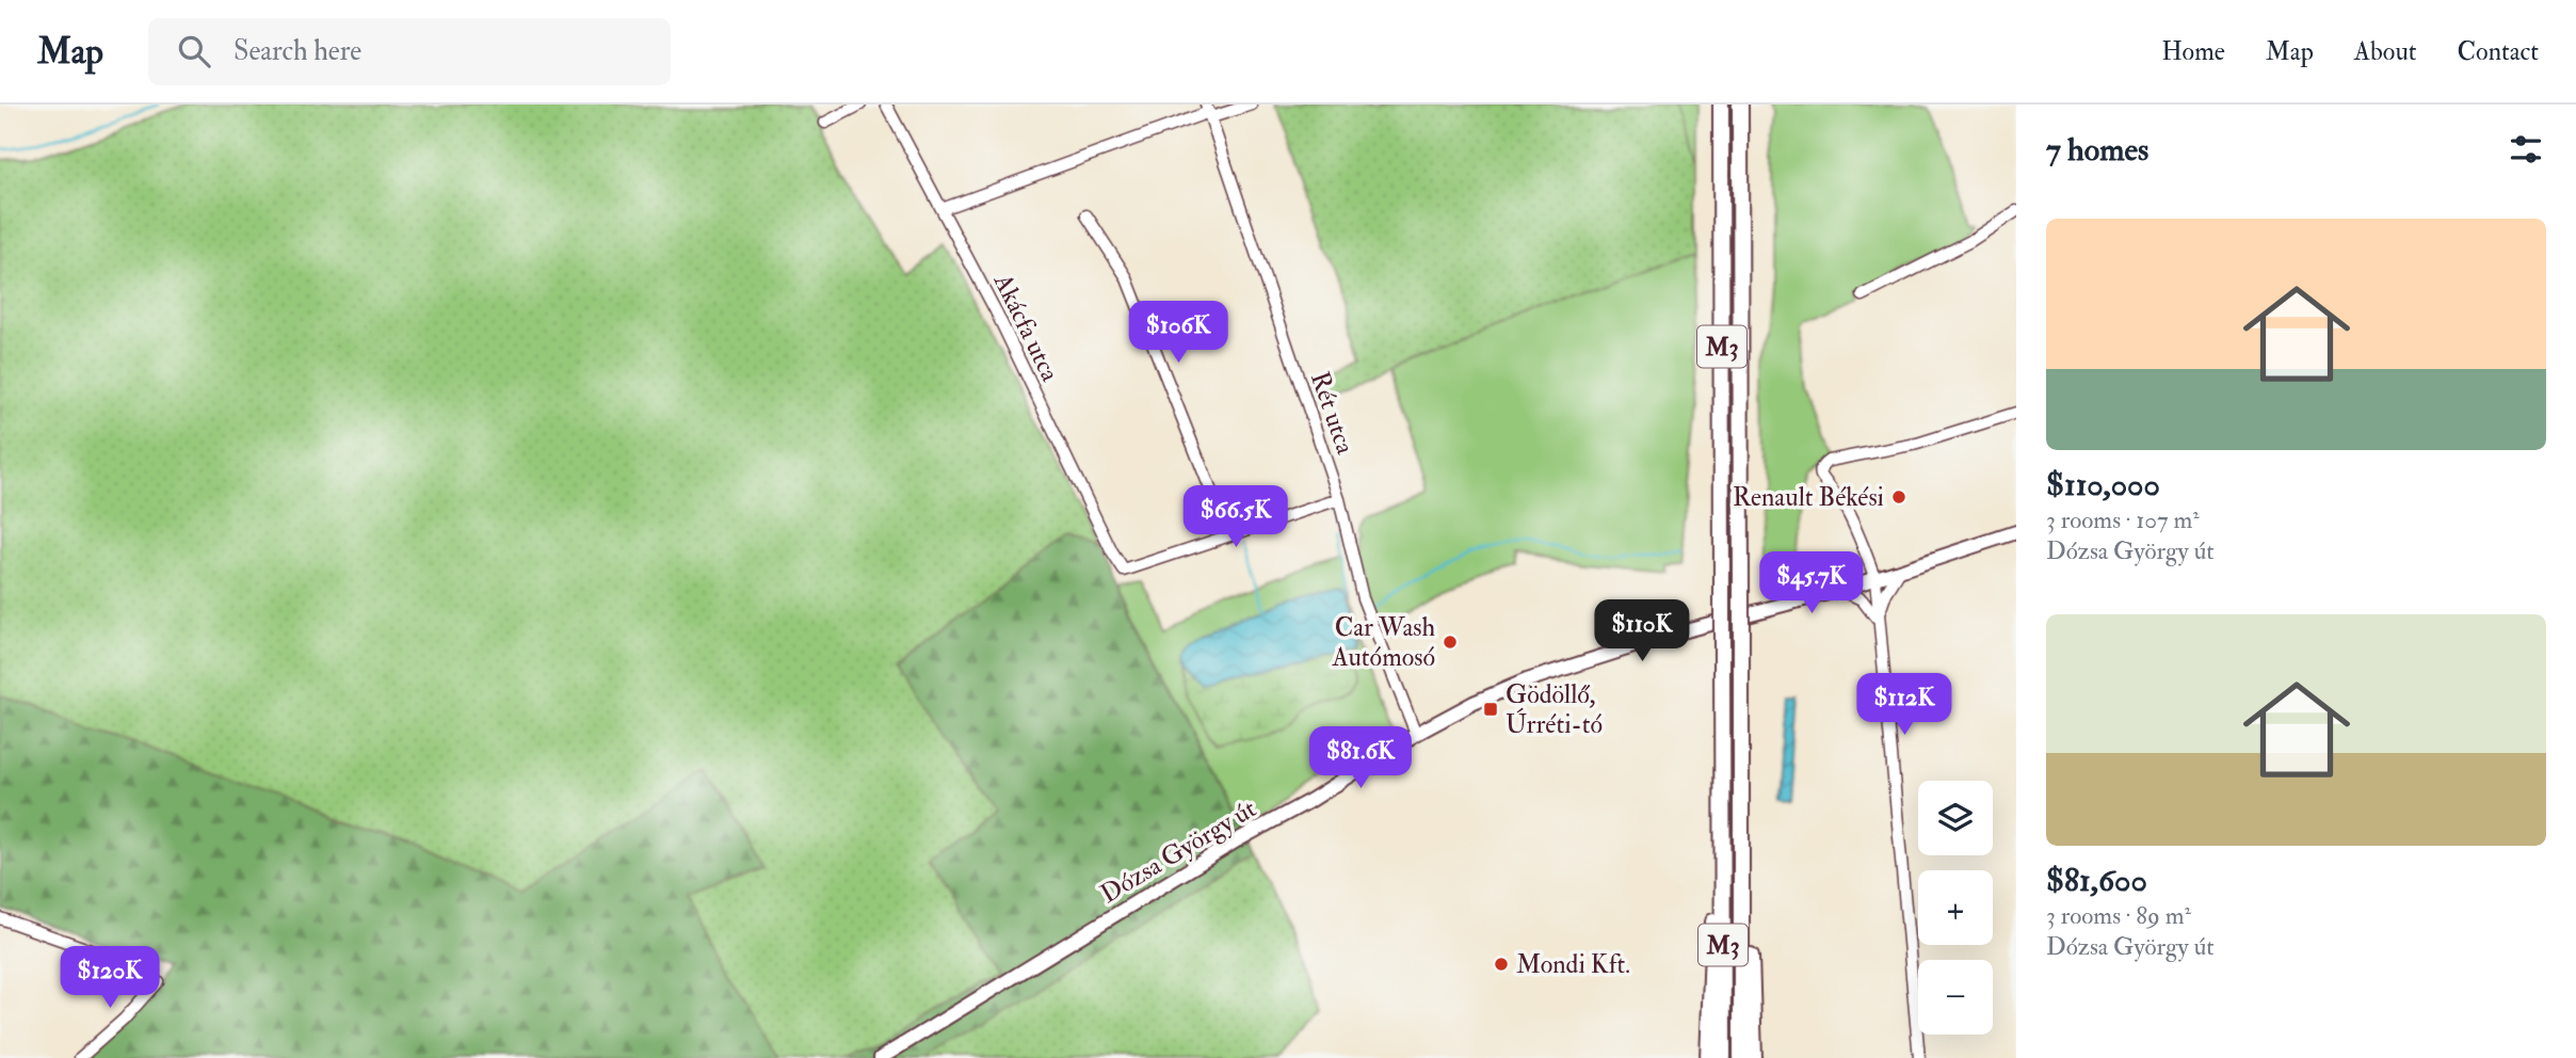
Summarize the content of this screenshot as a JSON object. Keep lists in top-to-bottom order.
{
  "streets": {
    "highway": ["M3"],
    "main road": ["Dózsa György út"],
    "street": ["Akácfa utca", "Rét utca"]
  },
  "crossings": [
    ["Rét utca", "Dózsa György út"]
  ],
  "places": {
    "other": ["Renault Békési", "Car Wash Autómosó", "Mondi Kft."],
    "transit": ["Gödöllő, Úrréti-tó"]
  },
  "page": {
    "header": "Map",
    "search": "Search here",
    "nav": [
      "Home",
      "Map",
      "About",
      "Contact"
    ],
    "heading": "7 homes",
    "list": [
      {
        "name": "$110,000",
        "note": "3 rooms · 107 m² · Dózsa György út"
      },
      {
        "name": "$81,600",
        "note": "3 rooms · 89 m² · Dózsa György út"
      }
    ],
    "price": [
      "$106K",
      "$66.5K",
      "$45.7K",
      "$110K",
      "$112K",
      "$81.6K",
      "$120K"
    ],
    "map_buttons": ["+", "−"]
  }
}
